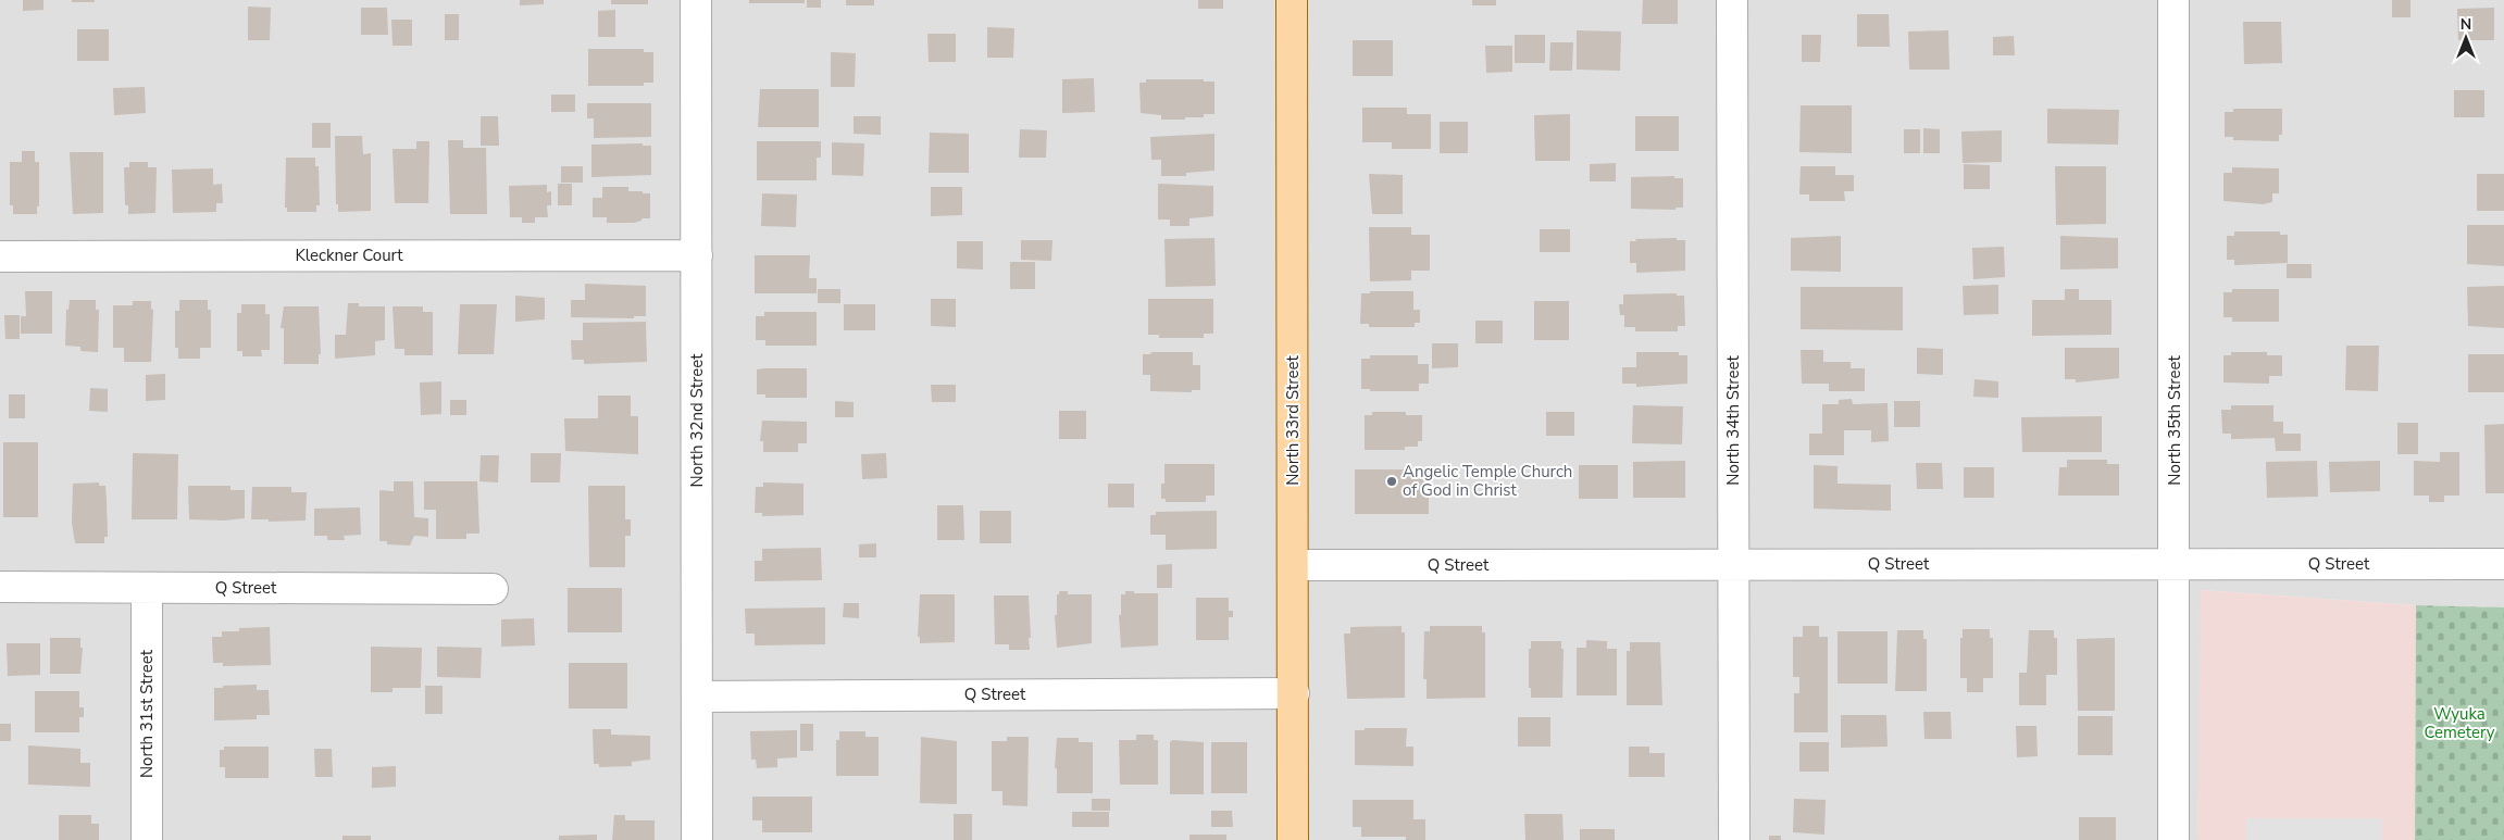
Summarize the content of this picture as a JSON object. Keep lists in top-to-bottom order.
{
  "streets": {
    "main road": ["North 33rd Street"],
    "street": [
      "Kleckner Court",
      "North 32nd Street",
      "North 34th Street",
      "North 35th Street",
      "Q Street",
      "North 31st Street"
    ]
  },
  "crossings": [
    ["Kleckner Court", "North 32nd Street"],
    ["North 32nd Street", "Q Street"],
    ["North 33rd Street", "Q Street"],
    ["North 34th Street", "Q Street"],
    ["North 35th Street", "Q Street"],
    ["Q Street", "North 31st Street"]
  ],
  "parks": ["Wyuka Cemetery"],
  "places": ["Angelic Temple Church of God in Christ"],
  "north": "top"
}
